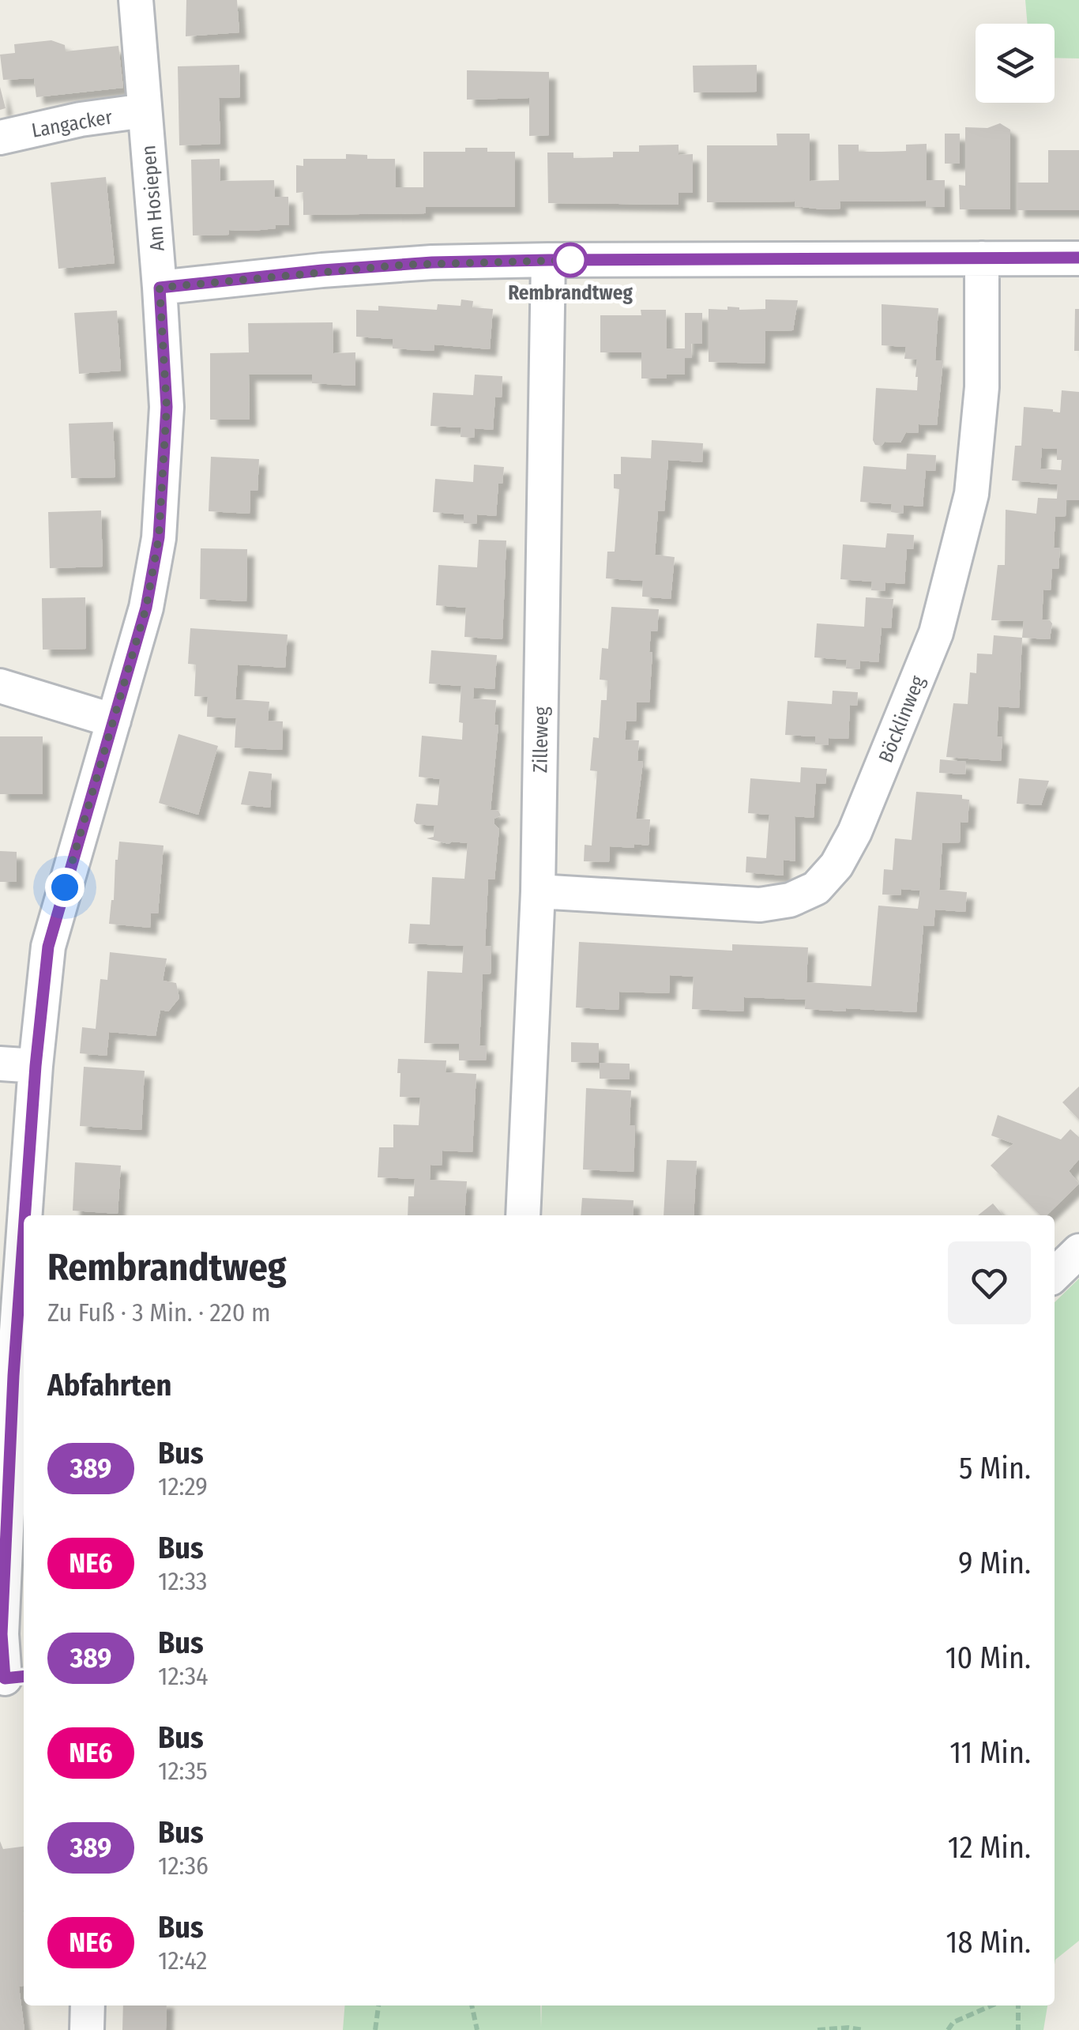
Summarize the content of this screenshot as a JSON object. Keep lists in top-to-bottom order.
{
  "streets": {
    "street": [
      "Langacker",
      "Am Hosiepen",
      "Böcklinweg",
      "Zilleweg"
    ]
  },
  "crossings": [
    ["Langacker", "Am Hosiepen"],
    ["Böcklinweg", "Zilleweg"]
  ],
  "places": ["Rembrandtweg"],
  "lines": ["bus line 389"],
  "page": {
    "heading": [
      ["Rembrandtweg", "Zu Fuß · 3 Min. · 220 m"],
      "Abfahrten"
    ],
    "list": [
      {
        "mark": "389",
        "name": "Bus",
        "note": "12:29",
        "value": "5 Min."
      },
      {
        "mark": "NE6",
        "name": "Bus",
        "note": "12:33",
        "value": "9 Min."
      },
      {
        "mark": "389",
        "name": "Bus",
        "note": "12:34",
        "value": "10 Min."
      },
      {
        "mark": "NE6",
        "name": "Bus",
        "note": "12:35",
        "value": "11 Min."
      },
      {
        "mark": "389",
        "name": "Bus",
        "note": "12:36",
        "value": "12 Min."
      },
      {
        "mark": "NE6",
        "name": "Bus",
        "note": "12:42",
        "value": "18 Min."
      }
    ]
  }
}
